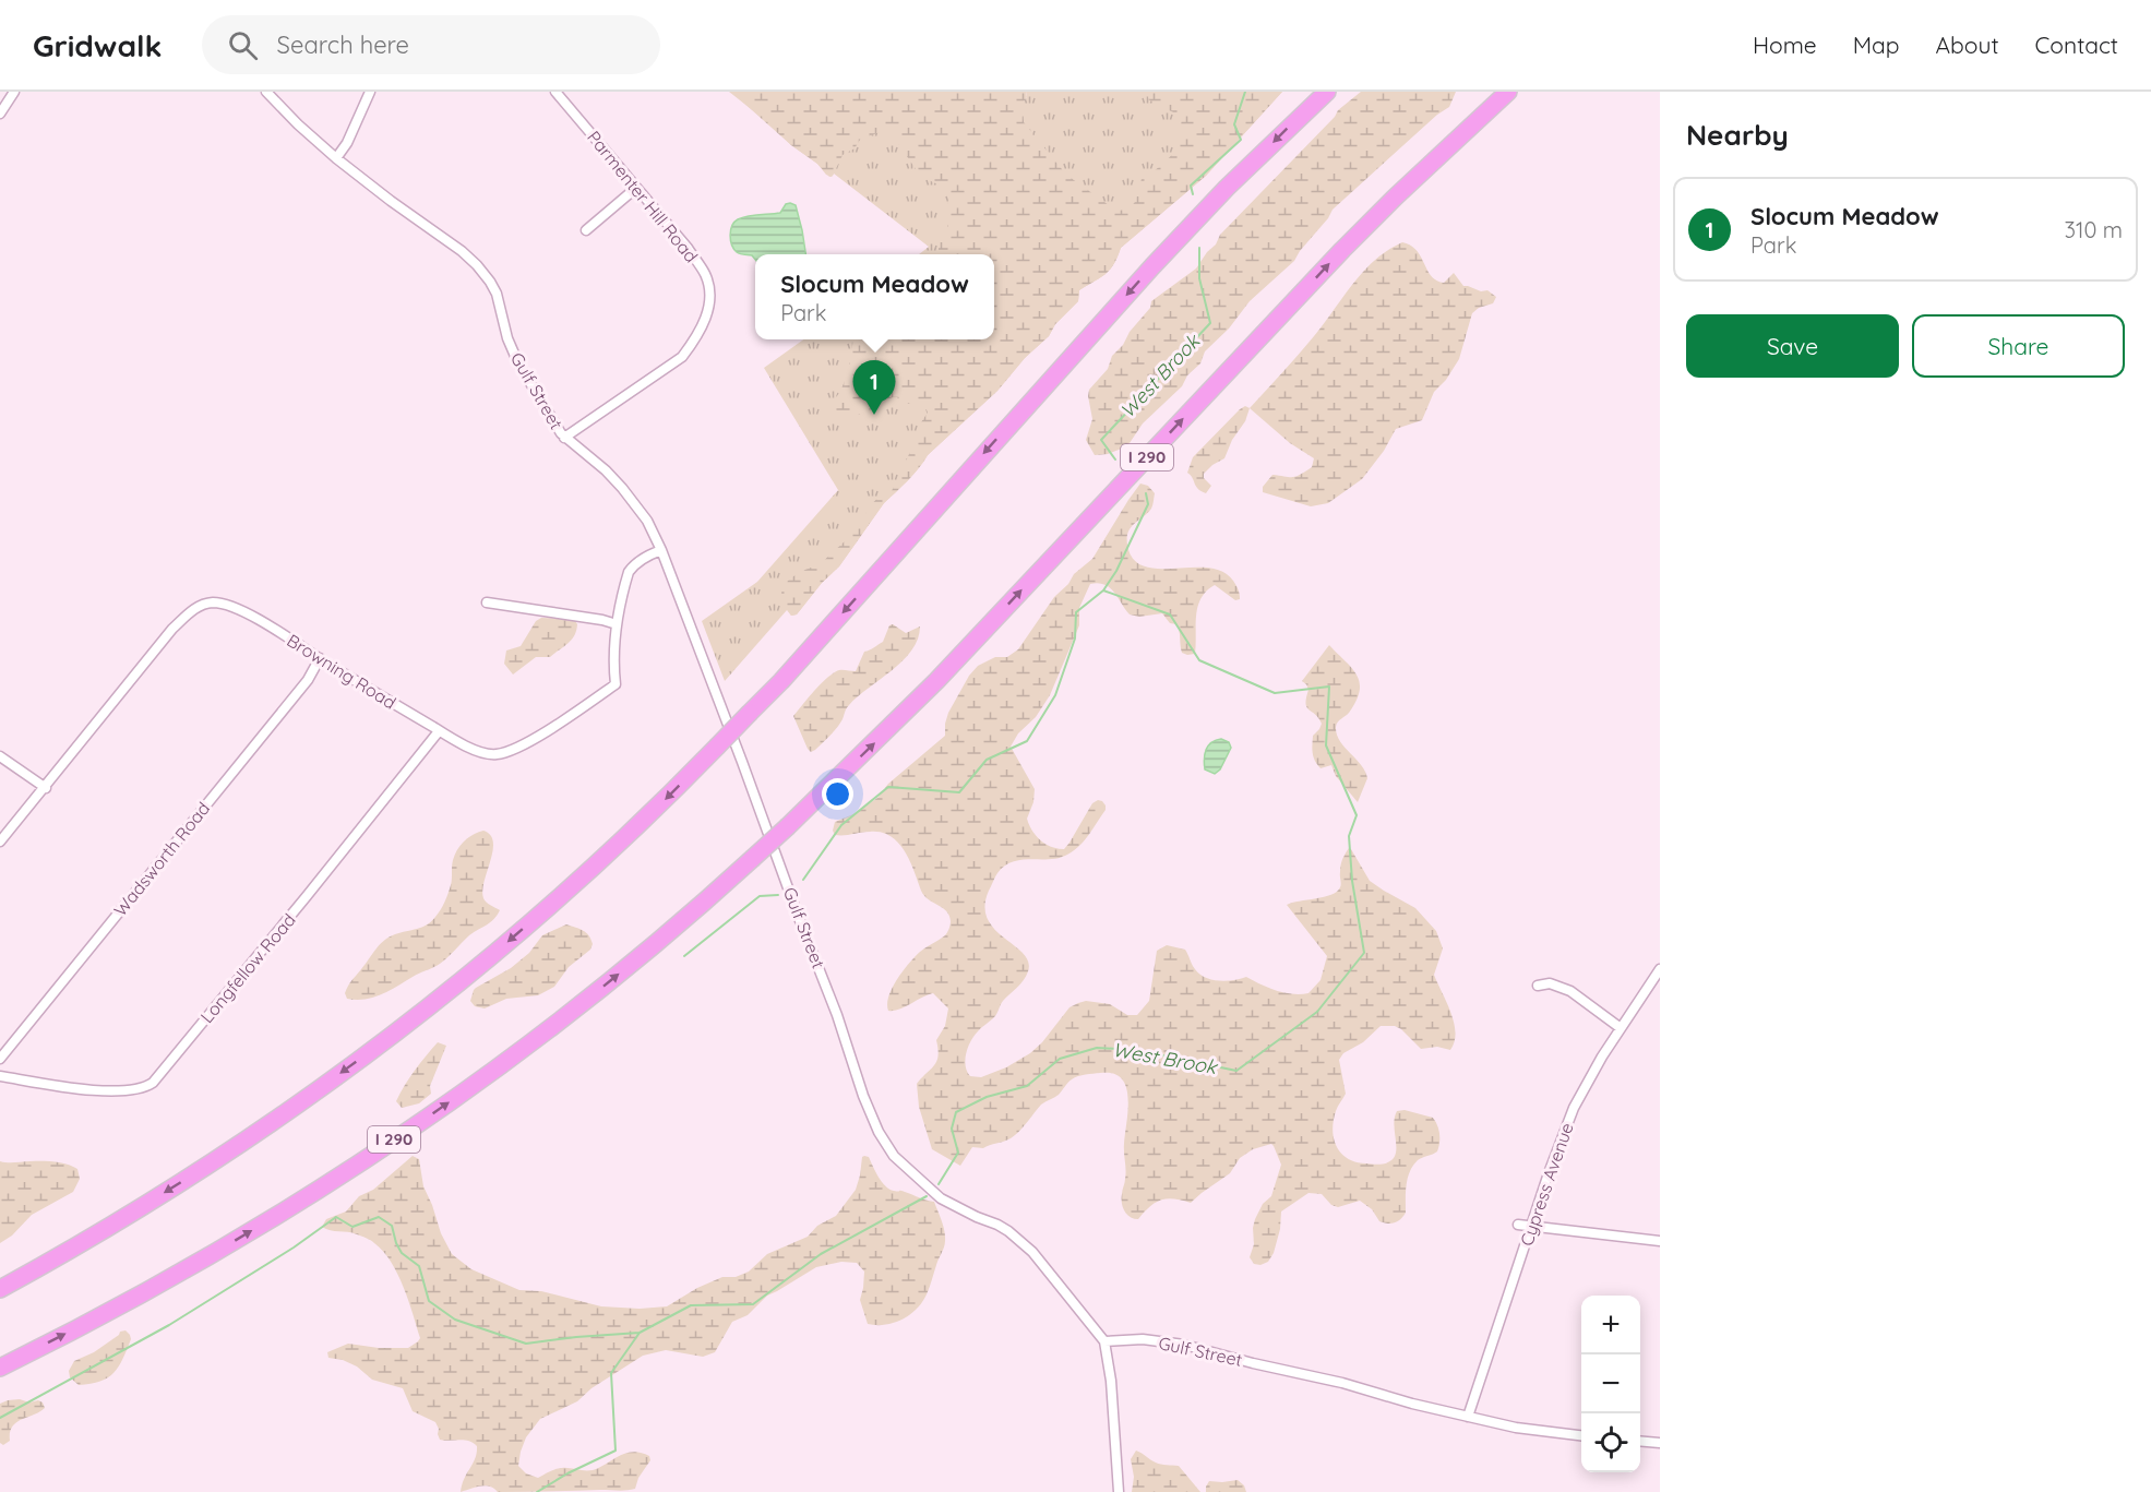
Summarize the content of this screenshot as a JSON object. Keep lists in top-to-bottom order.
{
  "streets": {
    "highway": ["I 290"],
    "street": [
      "Parmenter Hill Road",
      "Gulf Street",
      "Browning Road",
      "Wadsworth Road",
      "Longfellow Road",
      "Cypress Avenue"
    ]
  },
  "crossings": [
    ["Parmenter Hill Road", "Gulf Street"],
    ["Gulf Street", "Browning Road"],
    ["Gulf Street", "Cypress Avenue"],
    ["Browning Road", "Wadsworth Road"],
    ["Browning Road", "Longfellow Road"]
  ],
  "water": ["West Brook"],
  "page": {
    "header": "Gridwalk",
    "search": "Search here",
    "nav": [
      "Home",
      "Map",
      "About",
      "Contact"
    ],
    "heading": "Nearby",
    "list": [
      {
        "mark": "1",
        "name": "Slocum Meadow",
        "note": "Park",
        "value": "310 m"
      }
    ],
    "popup": ["Slocum Meadow", "Park"],
    "buttons": ["Save", "Share"],
    "pins": "1",
    "map_buttons": ["+", "−"]
  }
}
